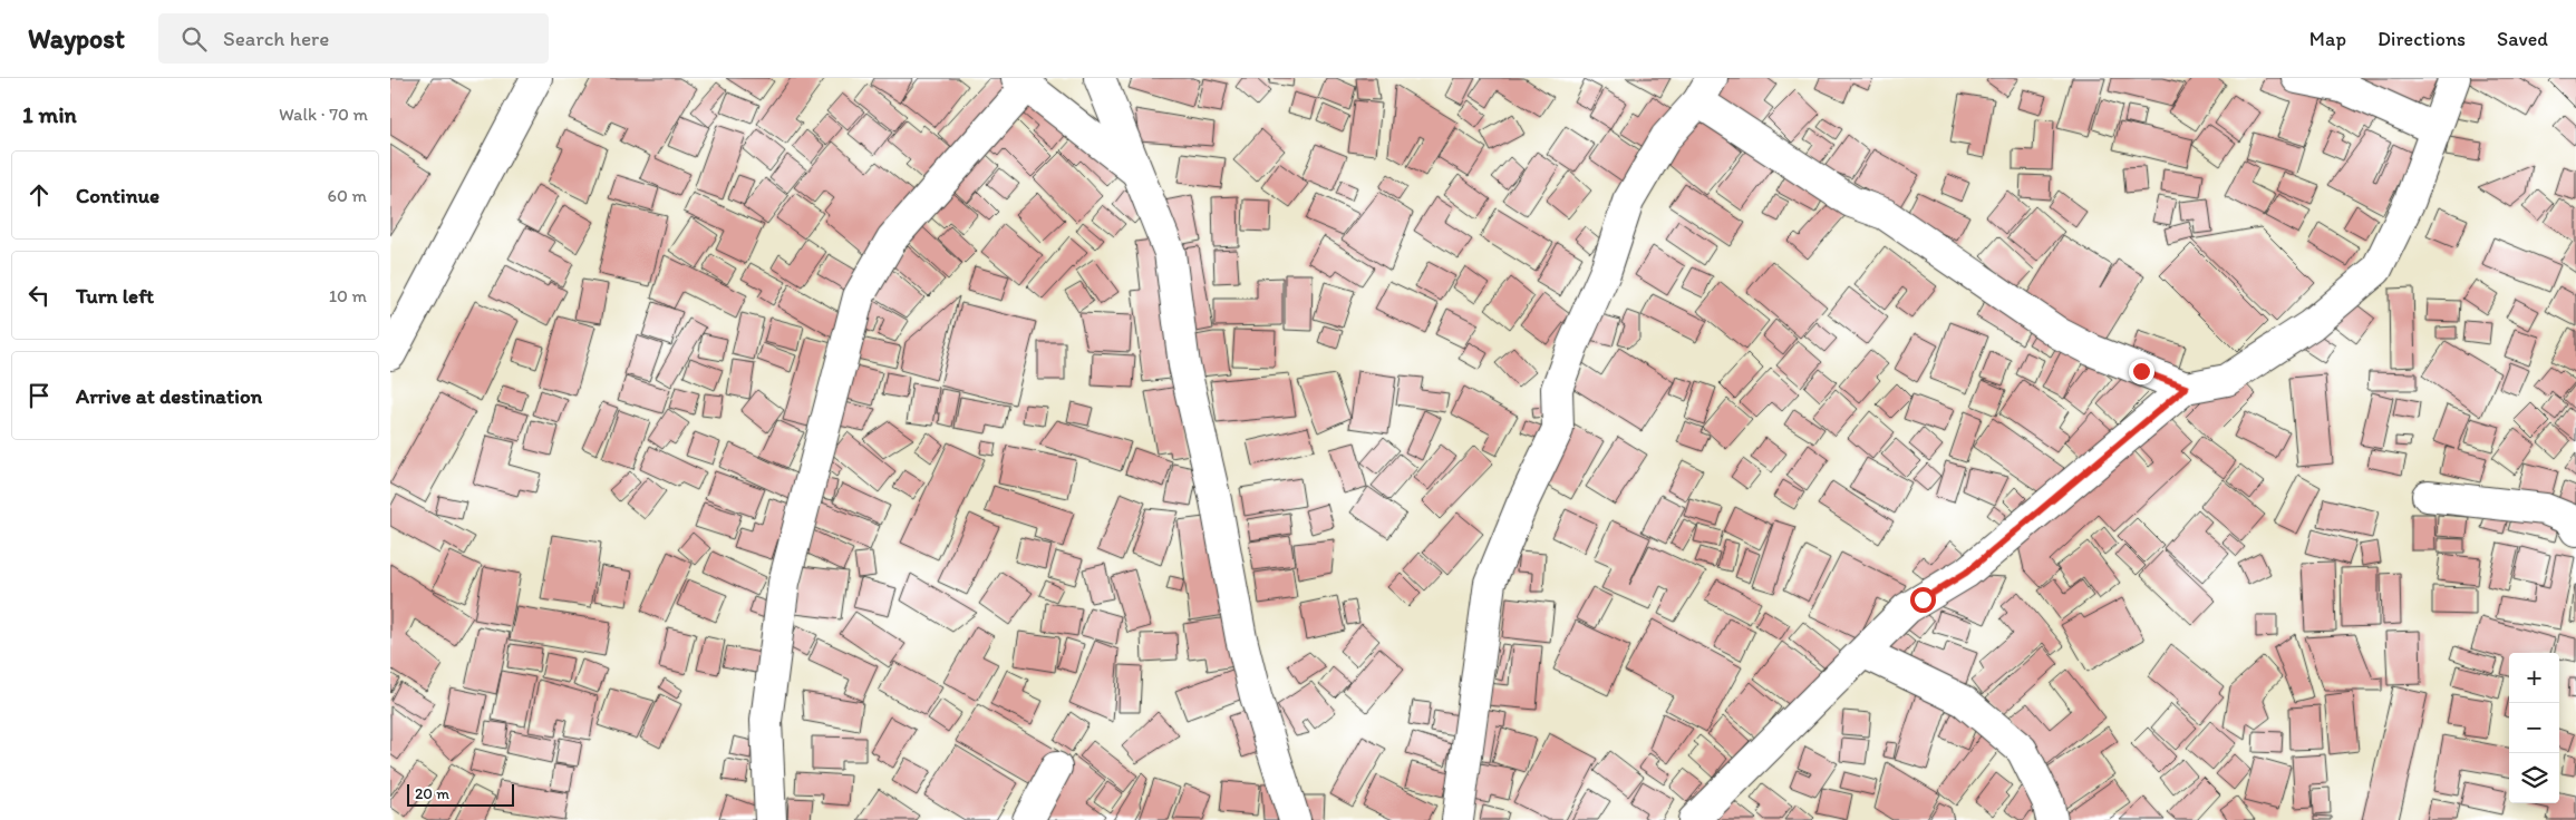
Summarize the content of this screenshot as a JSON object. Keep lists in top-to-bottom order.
{
  "scale_bar": "20 m",
  "page": {
    "header": "Waypost",
    "search": "Search here",
    "nav": ["Map", "Directions", "Saved"],
    "heading": ["1 min", "Walk · 70 m"],
    "list": [
      ["Continue", "60 m"],
      ["Turn left", "10 m"],
      "Arrive at destination"
    ],
    "map_buttons": ["+", "−"],
    "scale": "20 m"
  }
}
